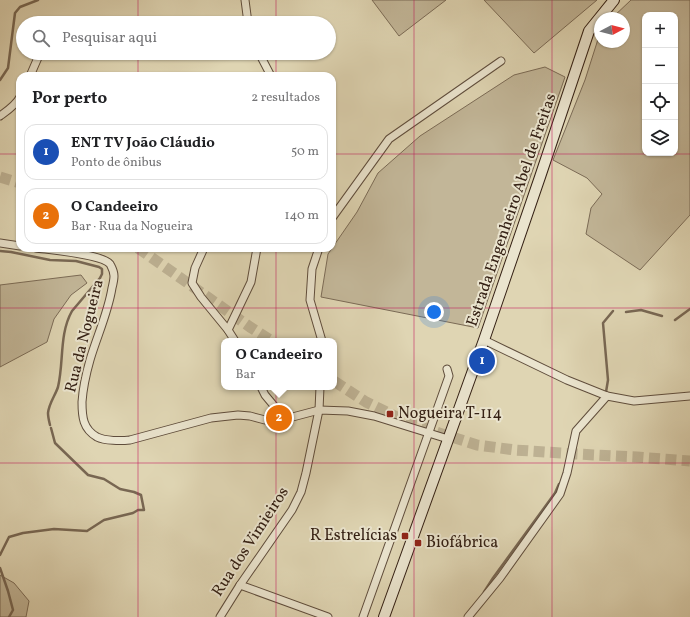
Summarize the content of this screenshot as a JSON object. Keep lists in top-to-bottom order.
{
  "streets": {
    "main road": ["Estrada Engenheiro Abel de Freitas"],
    "street": ["Rua da Nogueira", "Rua dos Vimieiros"]
  },
  "crossings": [
    ["Estrada Engenheiro Abel de Freitas", "Rua da Nogueira"],
    ["Rua da Nogueira", "Rua dos Vimieiros"]
  ],
  "places": {
    "transit": ["Nogueira T-114", "R Estrelícias", "Biofábrica"]
  },
  "north": "right",
  "page": {
    "map_buttons": ["+", "−"],
    "search": "Pesquisar aqui",
    "heading": ["Por perto", "2 resultados"],
    "list": [
      {
        "mark": "1",
        "name": "ENT TV João Cláudio",
        "note": "Ponto de ônibus",
        "value": "50 m"
      },
      {
        "mark": "2",
        "name": "O Candeeiro",
        "note": "Bar · Rua da Nogueira",
        "value": "140 m"
      }
    ],
    "popup": ["O Candeeiro", "Bar"],
    "pins": ["1", "2"]
  }
}
